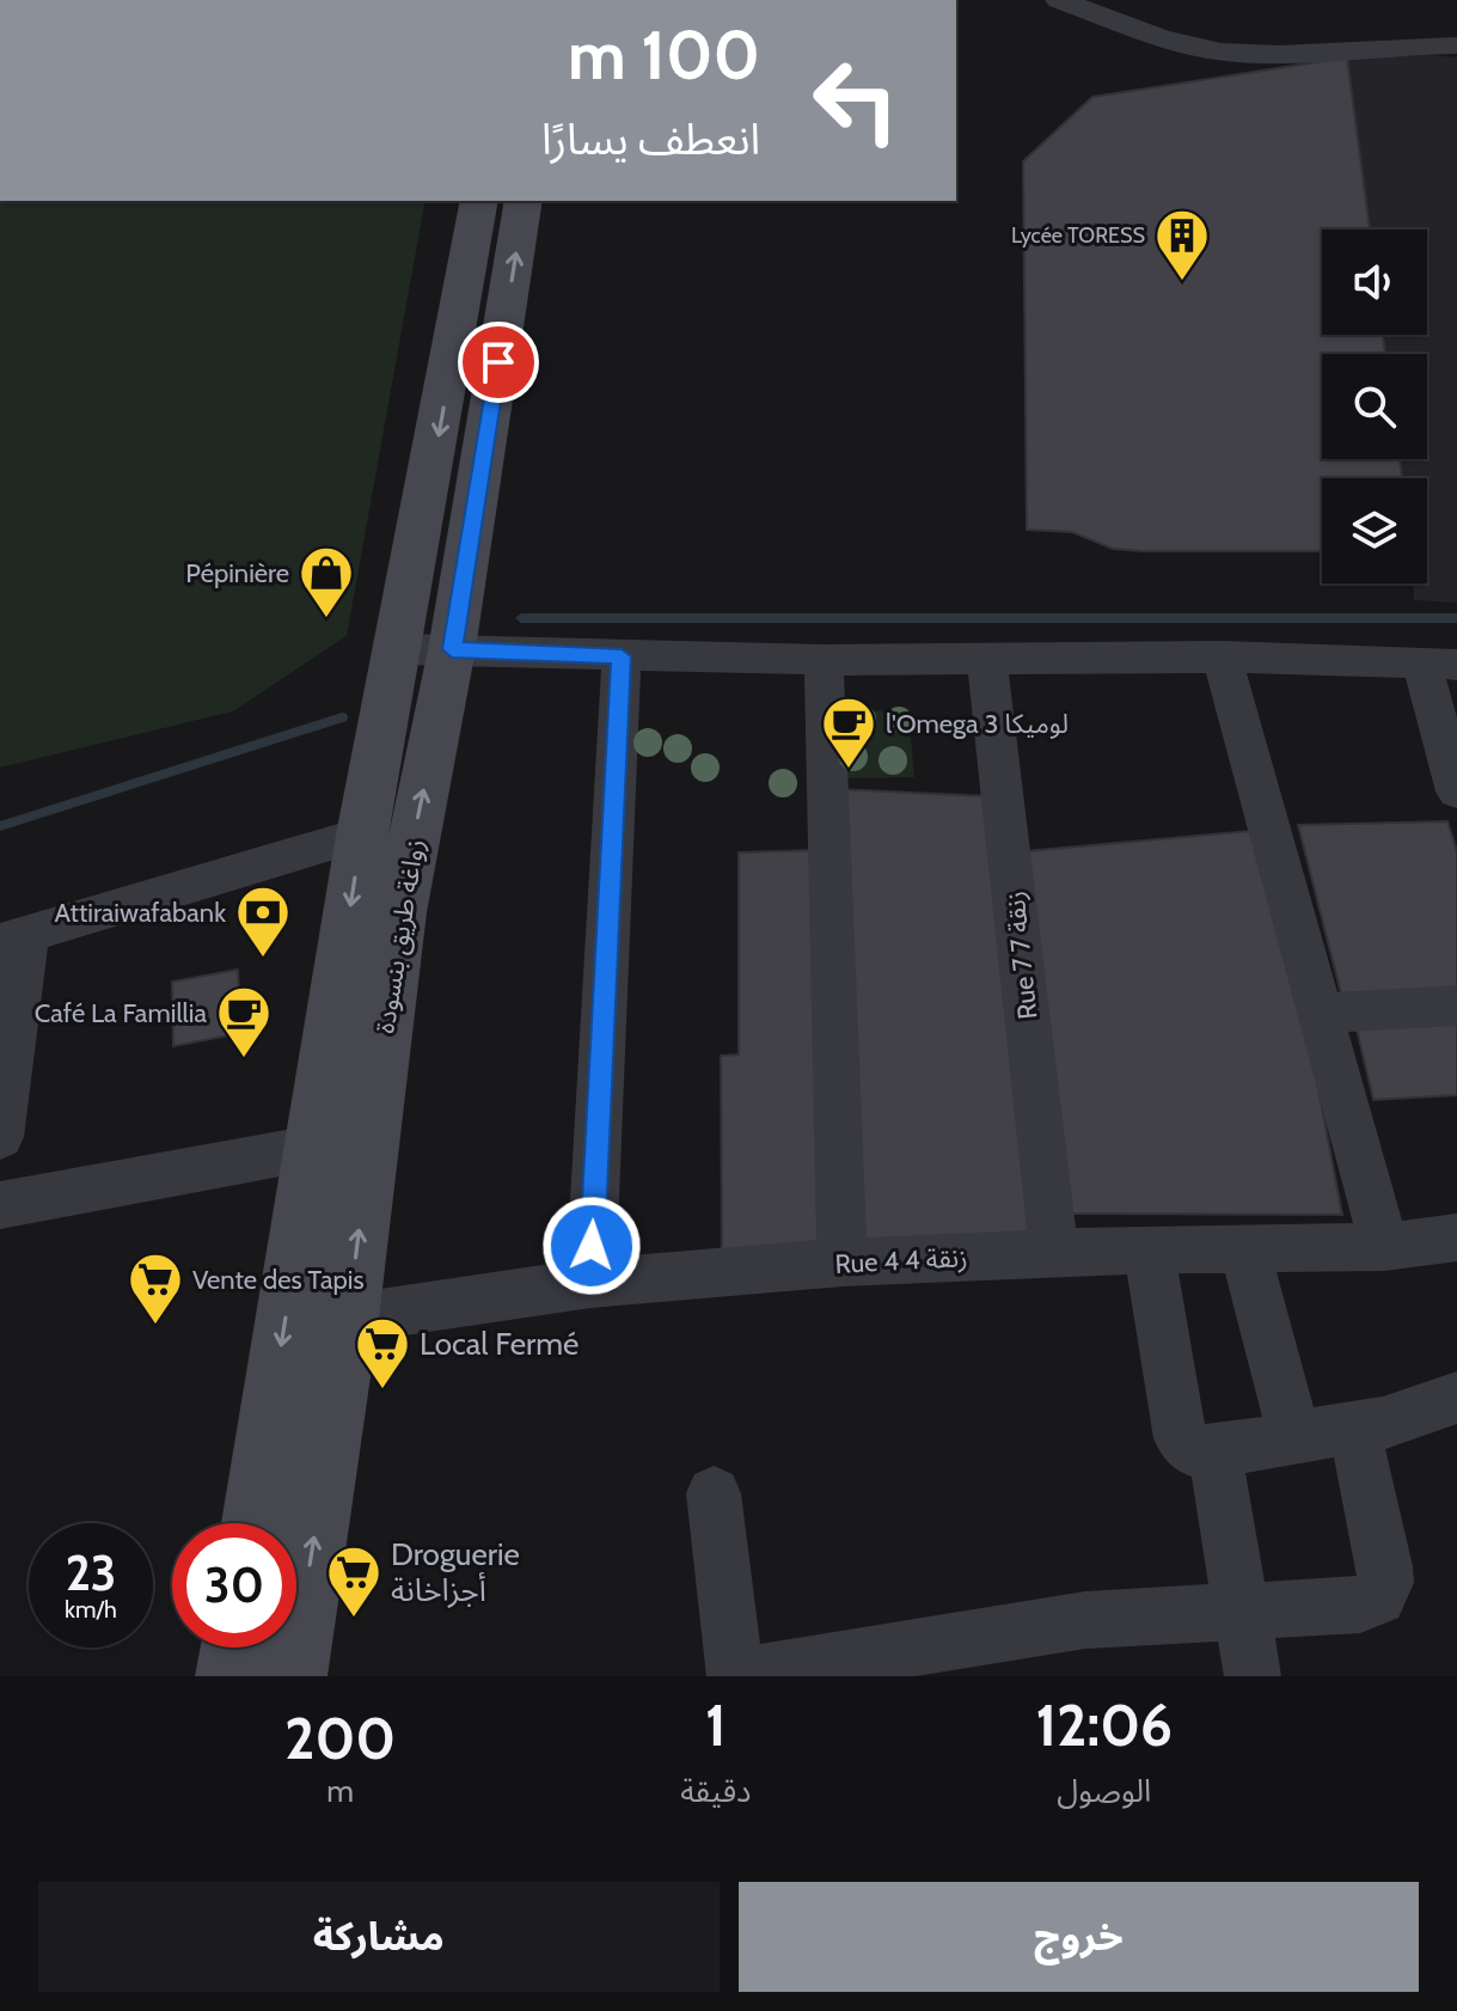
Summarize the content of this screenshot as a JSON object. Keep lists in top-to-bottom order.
{
  "streets": {
    "main road": ["زواغة طريق بنسودة"],
    "street": ["Rue 7 زنقة 7", "Rue 4 زنقة 4"]
  },
  "crossings": [
    ["زواغة طريق بنسودة", "Rue 4 زنقة 4"],
    ["Rue 7 زنقة 7", "Rue 4 زنقة 4"]
  ],
  "places": {
    "building": ["Lycée TORESS"],
    "shop": ["Pépinière"],
    "cafe": ["l'Omega 3 لوميكا", "Café La Famillia"],
    "bank": ["Attiraiwafabank"],
    "supermarket": ["Vente des Tapis", "Local Fermé", "Droguerie أجزاخانة"]
  },
  "page": {
    "turn": ["100 m", "انعطف يسارًا"],
    "speed": "23 km/h",
    "limit": "30",
    "eta": [
      "12:06",
      "الوصول",
      "1",
      "دقيقة",
      "200",
      "m"
    ],
    "buttons": ["خروج", "مشاركة"]
  }
}
